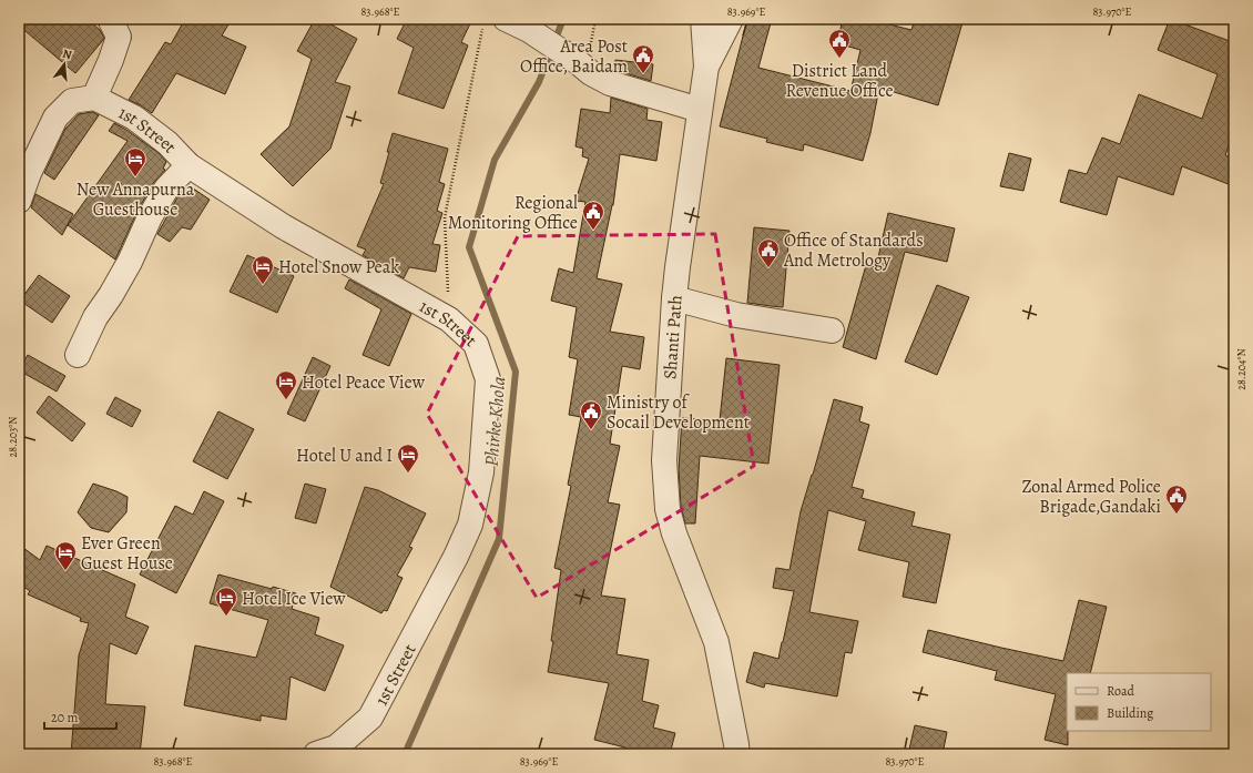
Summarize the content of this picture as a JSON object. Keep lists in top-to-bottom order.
{
  "streets": {
    "street": ["1st Street", "Shanti Path"]
  },
  "water": ["Phirke Khola"],
  "places": {
    "public building": [
      "District Land Revenue Office",
      "Area Post Office, Baidam",
      "Regional Monitoring Office",
      "Office of Standards And Metrology",
      "Ministry of Socail Development",
      "Zonal Armed Police Brigade,Gandaki"
    ],
    "hotel": [
      "New Annapurna Guesthouse",
      "Hotel Snow Peak",
      "Hotel Peace View",
      "Hotel U and I",
      "Ever Green Guest House",
      "Hotel Ice View"
    ]
  },
  "legend": ["Road", "Building"],
  "scale_bar": "20 m",
  "north": "top",
  "coordinates": [
    "83.968°E",
    "83.969°E",
    "83.970°E",
    "28.204°N",
    "28.203°N"
  ]
}
